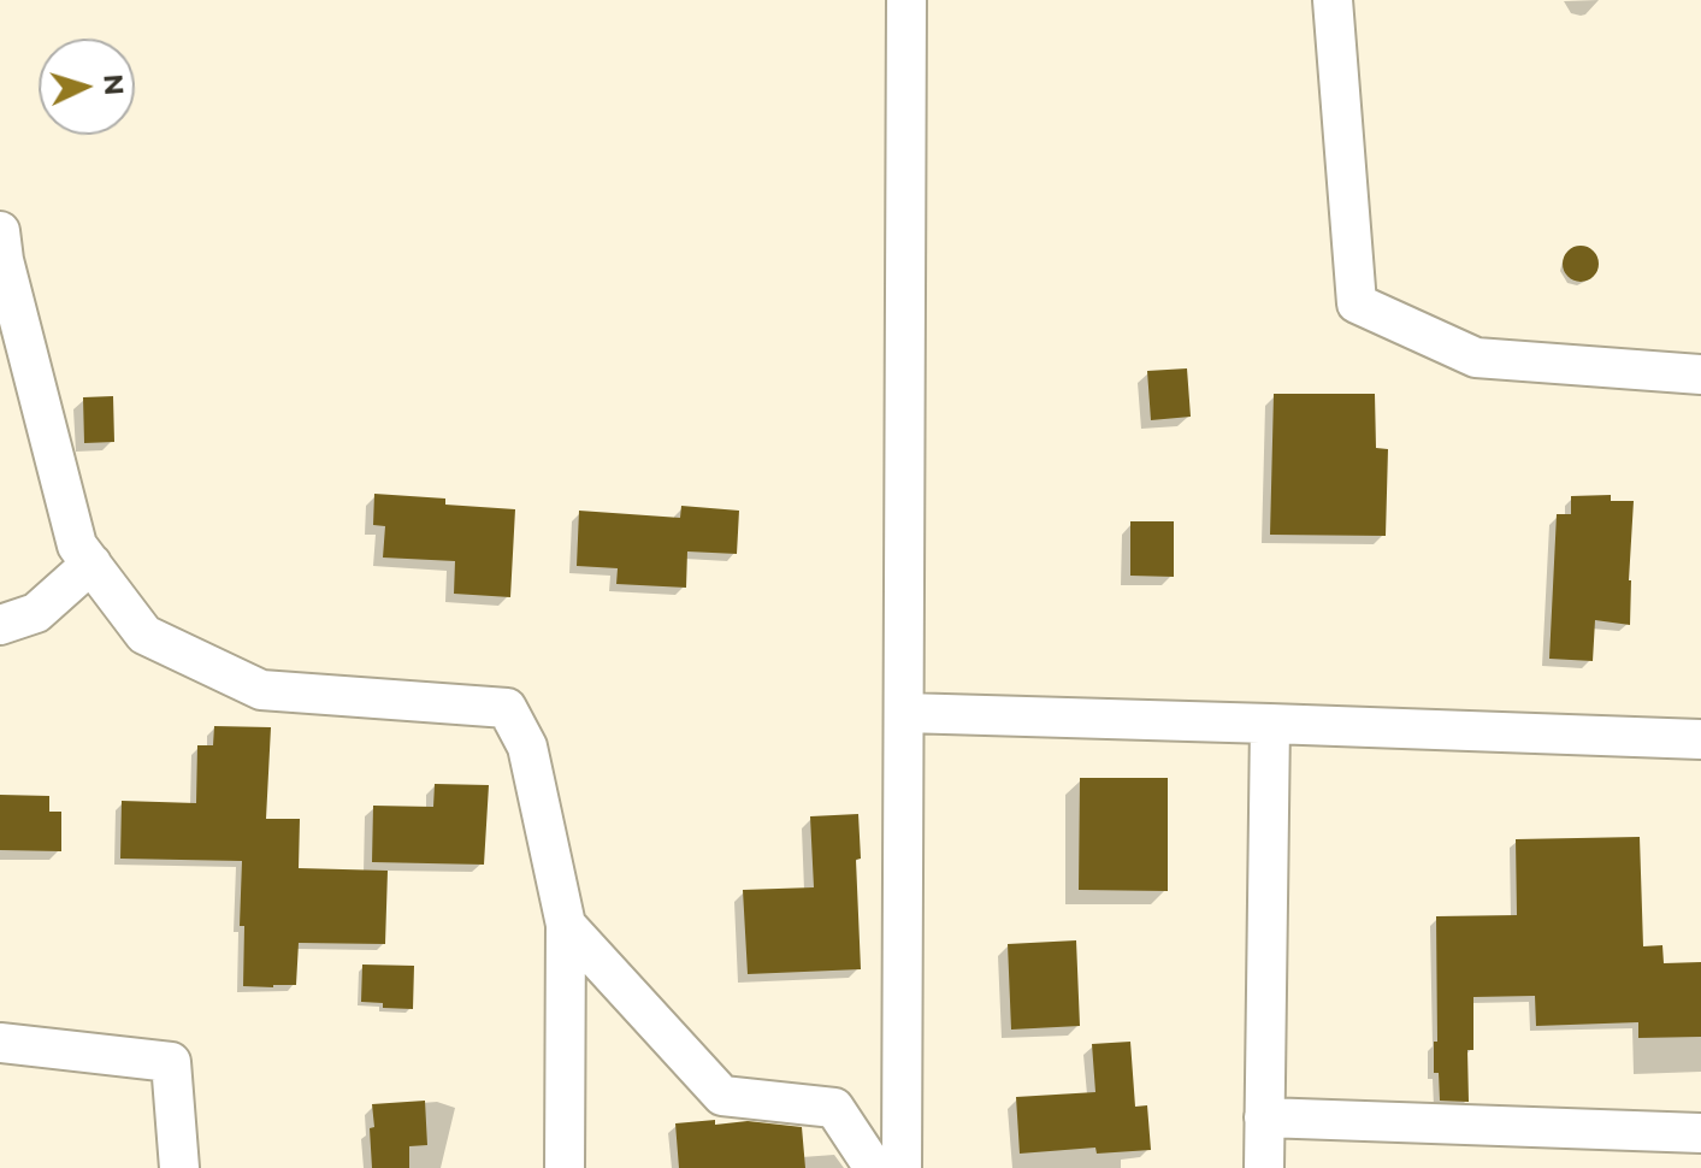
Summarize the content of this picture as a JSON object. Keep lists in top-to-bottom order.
{
  "north": "right"
}
